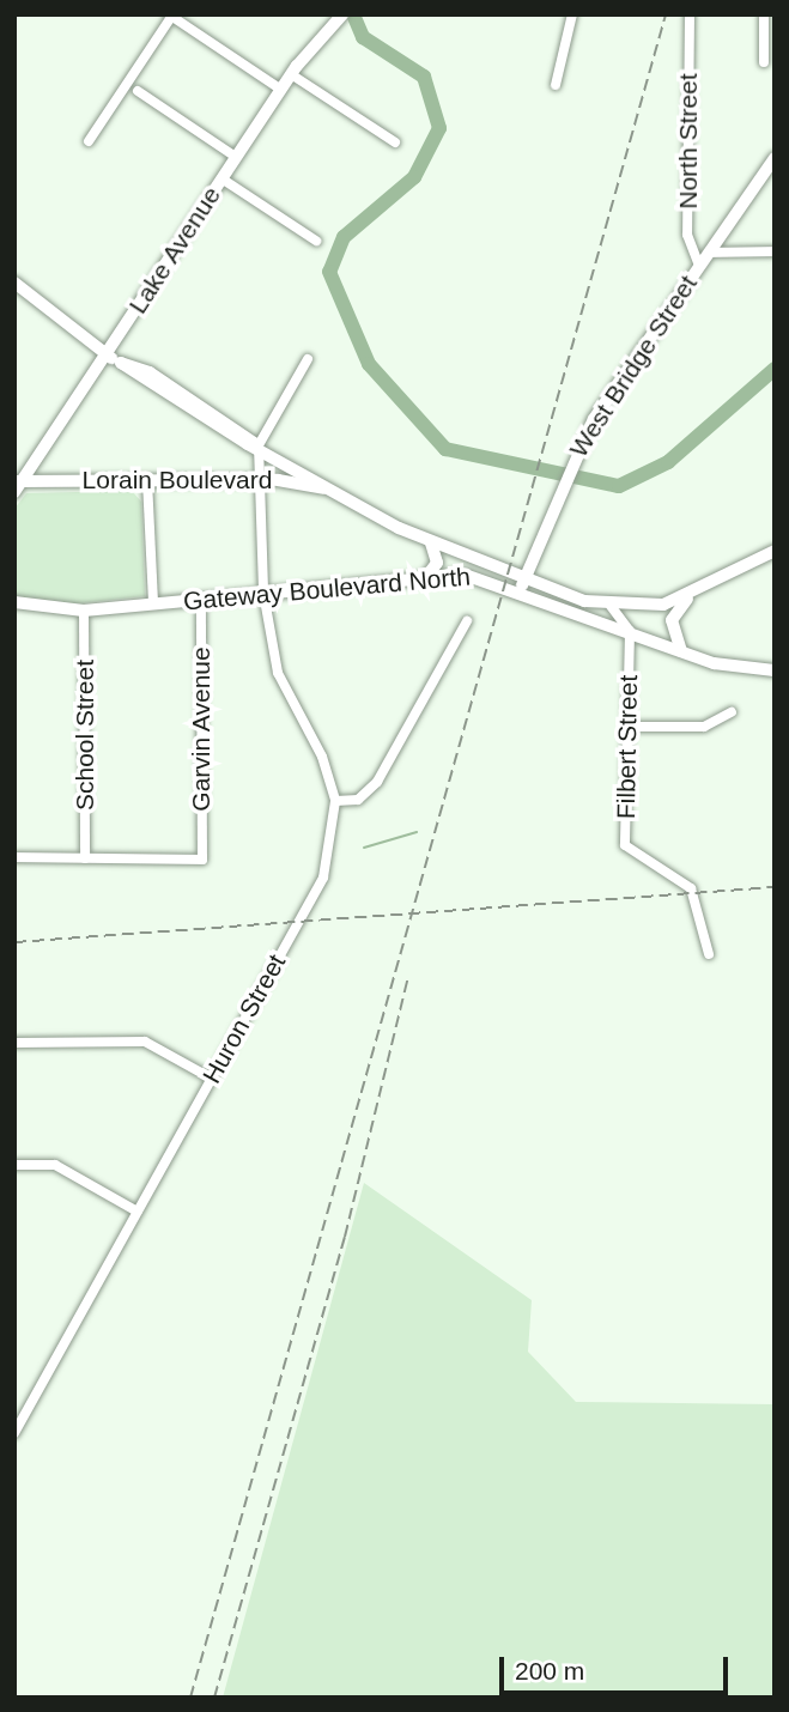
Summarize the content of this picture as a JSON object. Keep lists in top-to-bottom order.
{
  "streets": {
    "main road": [
      "Lake Avenue",
      "West Bridge Street",
      "Lorain Boulevard",
      "Gateway Boulevard North"
    ],
    "street": [
      "North Street",
      "Garvin Avenue",
      "School Street",
      "Filbert Street",
      "Huron Street"
    ]
  },
  "crossings": [
    ["North Street", "West Bridge Street"],
    ["Lake Avenue", "Lorain Boulevard"],
    ["West Bridge Street", "Gateway Boulevard North"],
    ["Gateway Boulevard North", "Garvin Avenue"],
    ["Gateway Boulevard North", "School Street"],
    ["Gateway Boulevard North", "Filbert Street"],
    ["Garvin Avenue", "School Street"]
  ],
  "scale_bar": "200 m"
}
